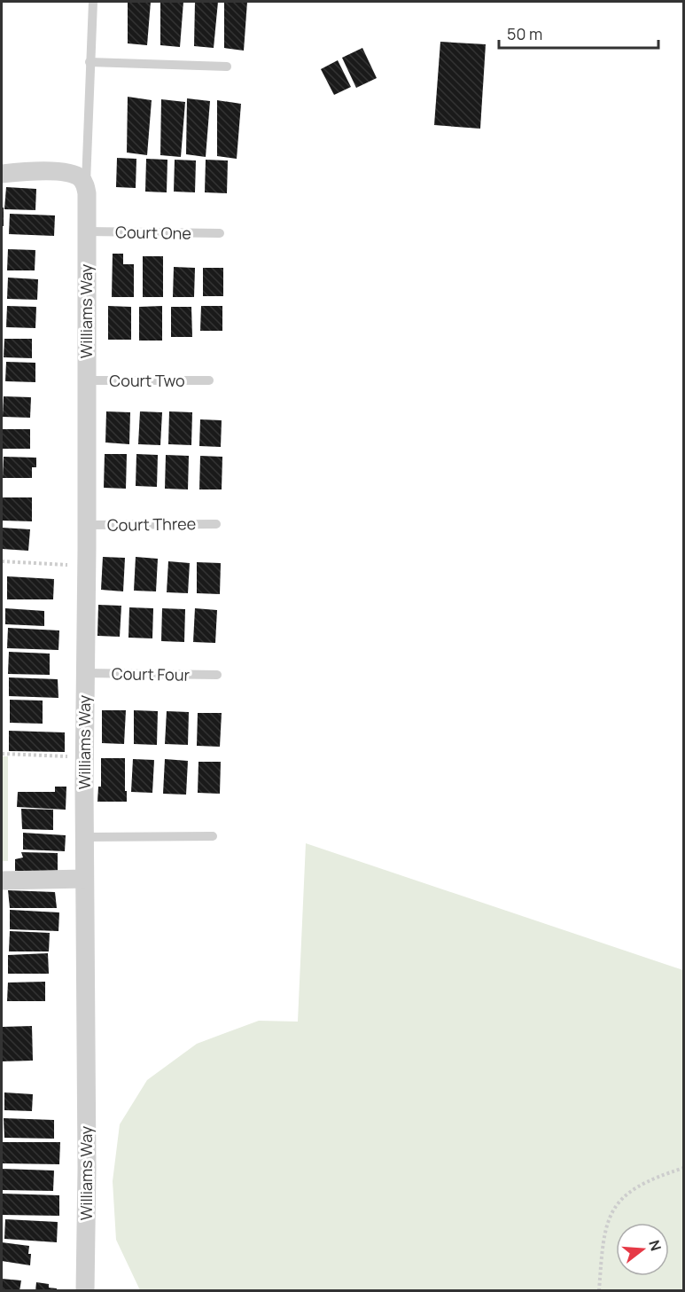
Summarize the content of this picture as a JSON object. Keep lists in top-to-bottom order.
{
  "streets": {
    "street": ["Williams Way"],
    "lane": [
      "Court One",
      "Court Two",
      "Court Three",
      "Court Four"
    ]
  },
  "crossings": [
    ["Court One", "Williams Way"],
    ["Williams Way", "Court Two"],
    ["Williams Way", "Court Three"],
    ["Williams Way", "Court Four"]
  ],
  "scale_bar": "50 m",
  "north": "right"
}
